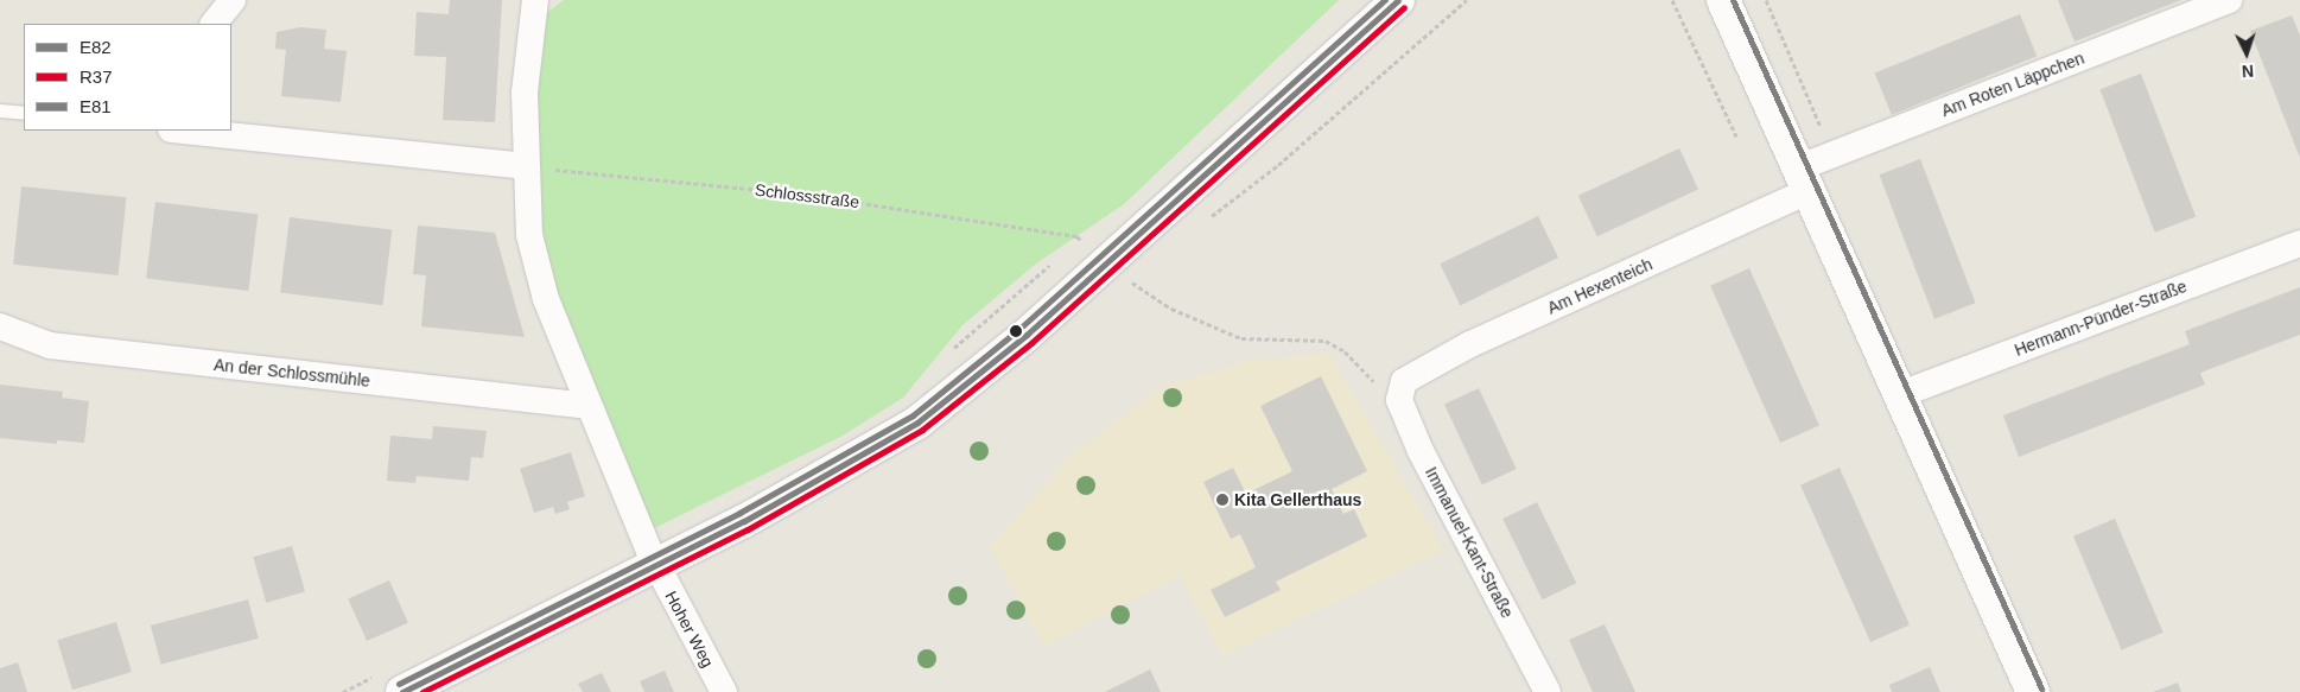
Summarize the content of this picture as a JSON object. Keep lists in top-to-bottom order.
{
  "streets": {
    "street": [
      "Am Roten Läppchen",
      "Am Hexenteich",
      "Hermann-Pünder-Straße",
      "An der Schlossmühle",
      "Immanuel-Kant-Straße",
      "Hoher Weg"
    ],
    "path": ["Schlossstraße"]
  },
  "crossings": [
    ["Am Roten Läppchen", "Am Hexenteich"],
    ["Am Hexenteich", "Immanuel-Kant-Straße"]
  ],
  "places": ["Kita Gellerthaus"],
  "lines": ["transit line E82", "transit line E81", "transit line R37"],
  "legend": ["E82", "R37", "E81"],
  "north": "bottom"
}
